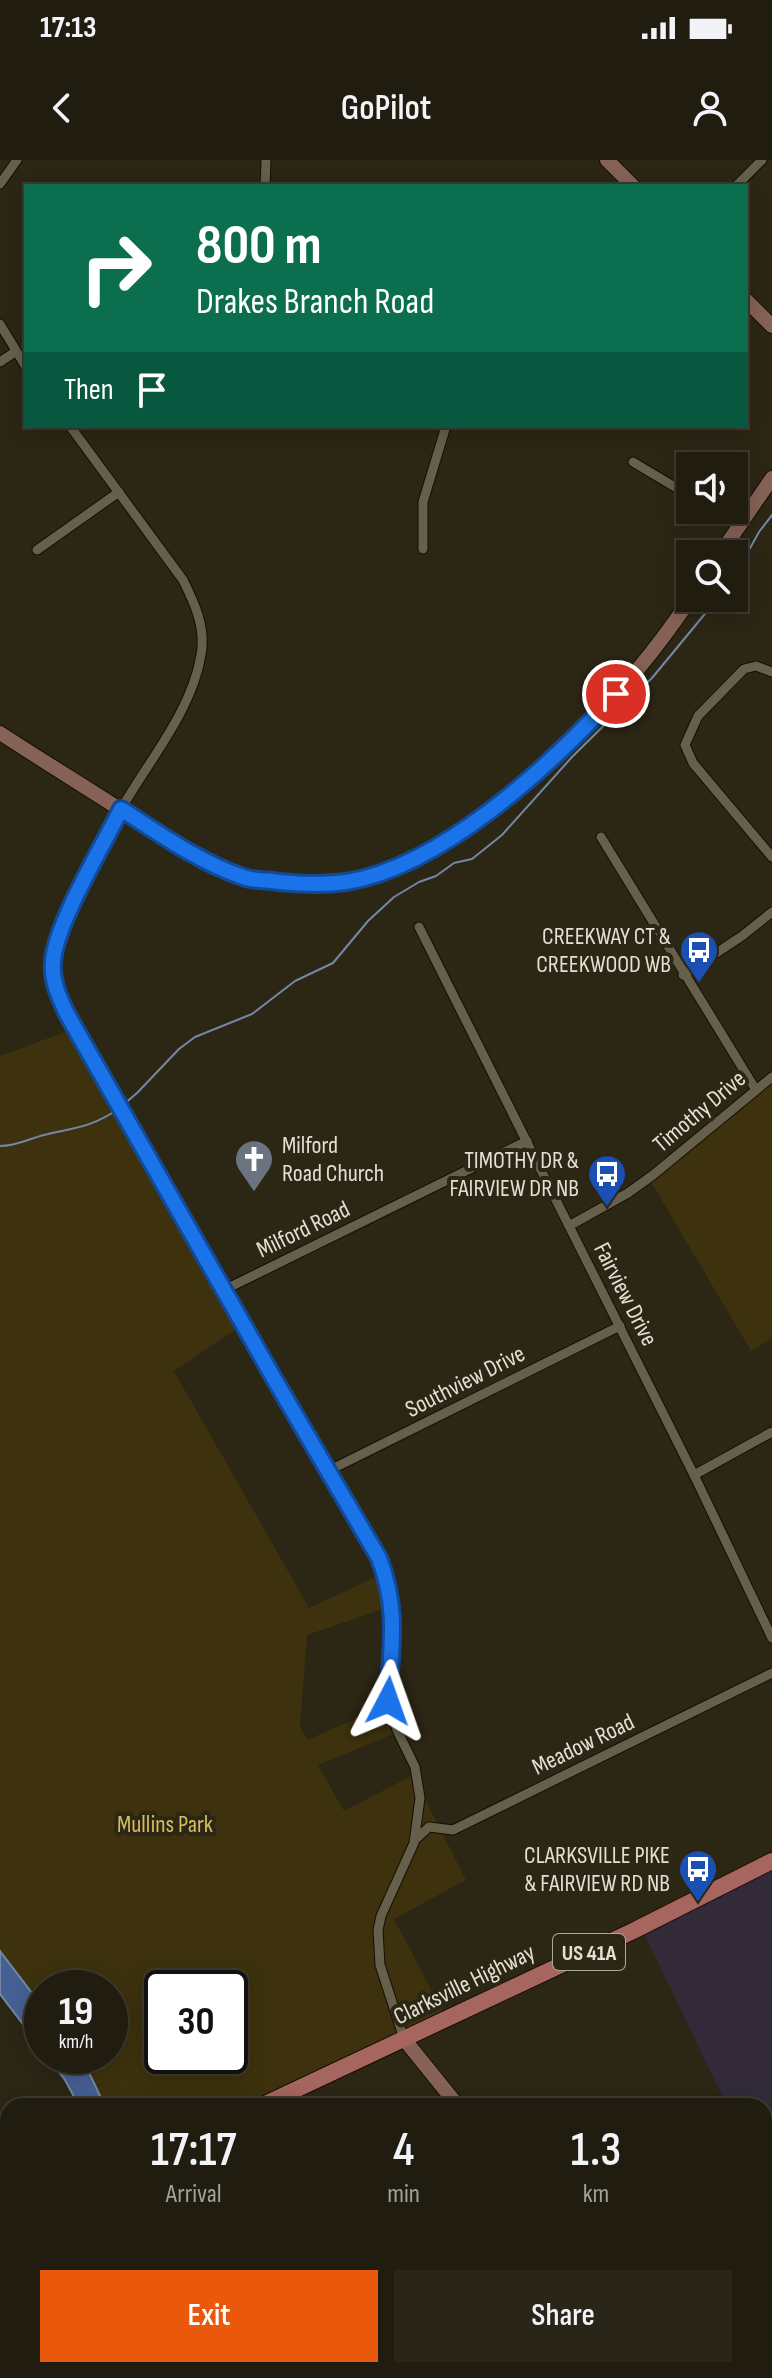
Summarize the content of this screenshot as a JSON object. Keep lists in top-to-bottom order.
{
  "streets": {
    "main road": ["US 41A", "Clarksville Highway"],
    "street": [
      "Timothy Drive",
      "Milford Road",
      "Fairview Drive",
      "Southview Drive",
      "Meadow Road"
    ]
  },
  "crossings": [
    ["Timothy Drive", "Fairview Drive"],
    ["Milford Road", "Fairview Drive"],
    ["Fairview Drive", "Southview Drive"]
  ],
  "parks": ["Mullins Park"],
  "places": {
    "bus stop": ["CREEKWAY CT & CREEKWOOD WB", "TIMOTHY DR & FAIRVIEW DR NB", "CLARKSVILLE PIKE & FAIRVIEW RD NB"],
    "church": ["Milford Road Church"]
  },
  "page": {
    "status": "17:13",
    "header": "GoPilot",
    "turn": ["800 m", "Drakes Branch Road"],
    "then": "Then",
    "speed": "19 km/h",
    "limit": "30",
    "eta": [
      "17:17",
      "Arrival",
      "4",
      "min",
      "1.3",
      "km"
    ],
    "buttons": ["Exit", "Share"]
  }
}
